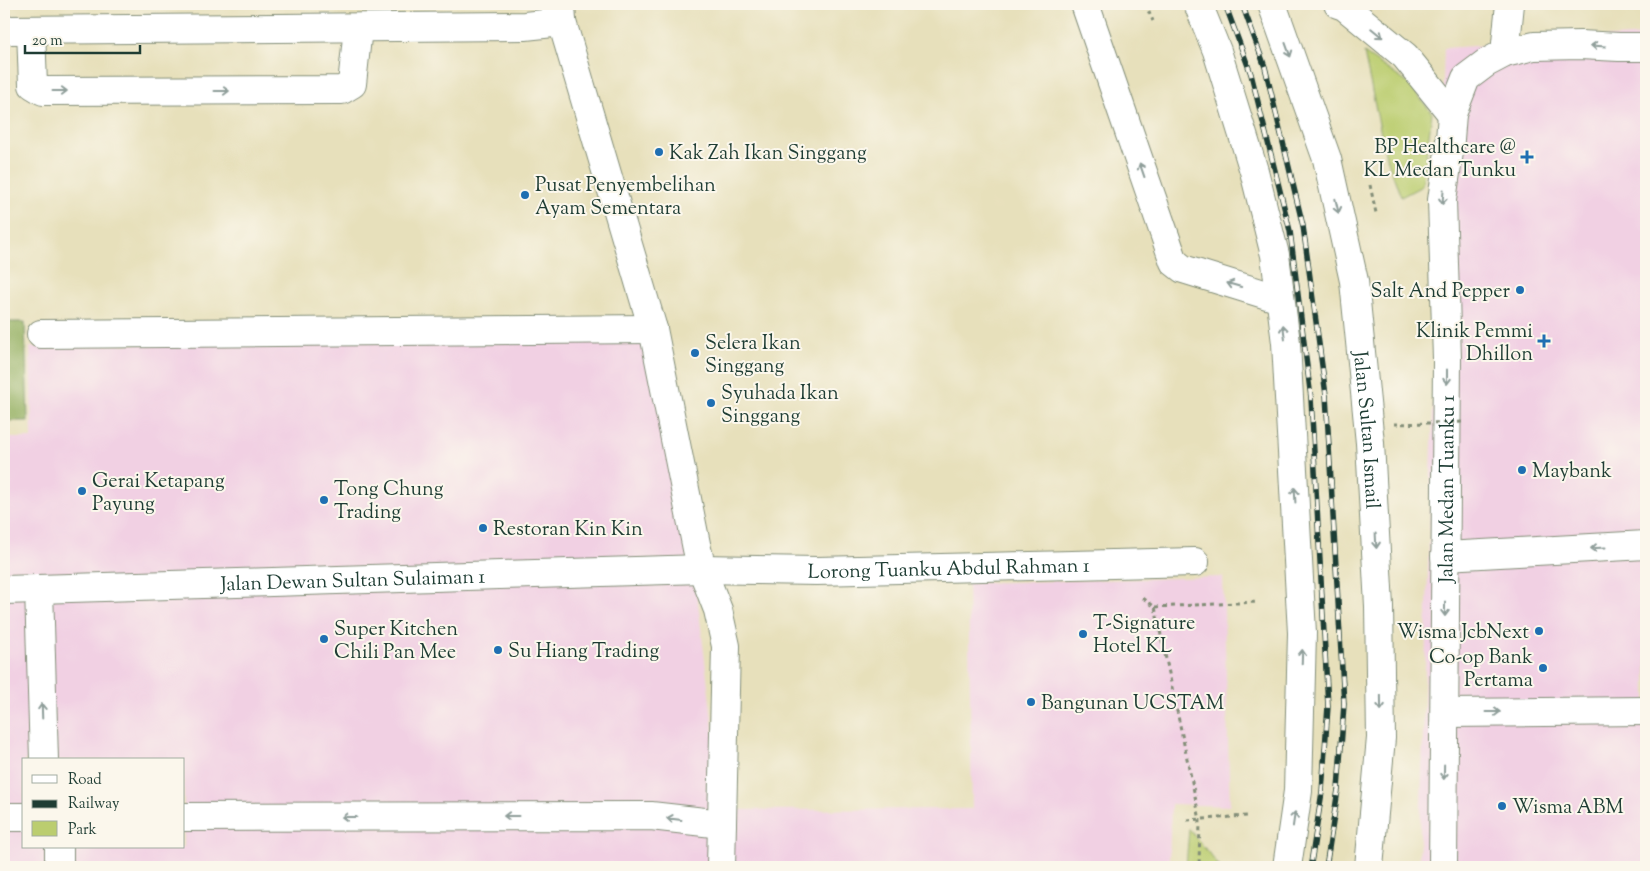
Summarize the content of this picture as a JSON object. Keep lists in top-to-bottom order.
{
  "streets": {
    "street": [
      "Jalan Sultan Ismail",
      "Jalan Medan Tuanku 1",
      "Lorong Tuanku Abdul Rahman 1",
      "Jalan Dewan Sultan Sulaiman 1"
    ]
  },
  "crossings": [
    ["Lorong Tuanku Abdul Rahman 1", "Jalan Dewan Sultan Sulaiman 1"]
  ],
  "places": {
    "other": [
      "Kak Zah Ikan Singgang",
      "Pusat Penyembelihan Ayam Sementara",
      "Salt And Pepper",
      "Selera Ikan Singgang",
      "Syuhada Ikan Singgang",
      "Maybank",
      "Gerai Ketapang Payung",
      "Tong Chung Trading",
      "Restoran Kin Kin",
      "Wisma JcbNext",
      "T-Signature Hotel KL",
      "Super Kitchen Chili Pan Mee",
      "Su Hiang Trading",
      "Co-op Bank Pertama",
      "Bangunan UCSTAM",
      "Wisma ABM"
    ],
    "health": ["BP Healthcare @ KL Medan Tunku", "Klinik Pemmi Dhillon"]
  },
  "legend": ["Road", "Railway", "Park"],
  "scale_bar": "20 m"
}
